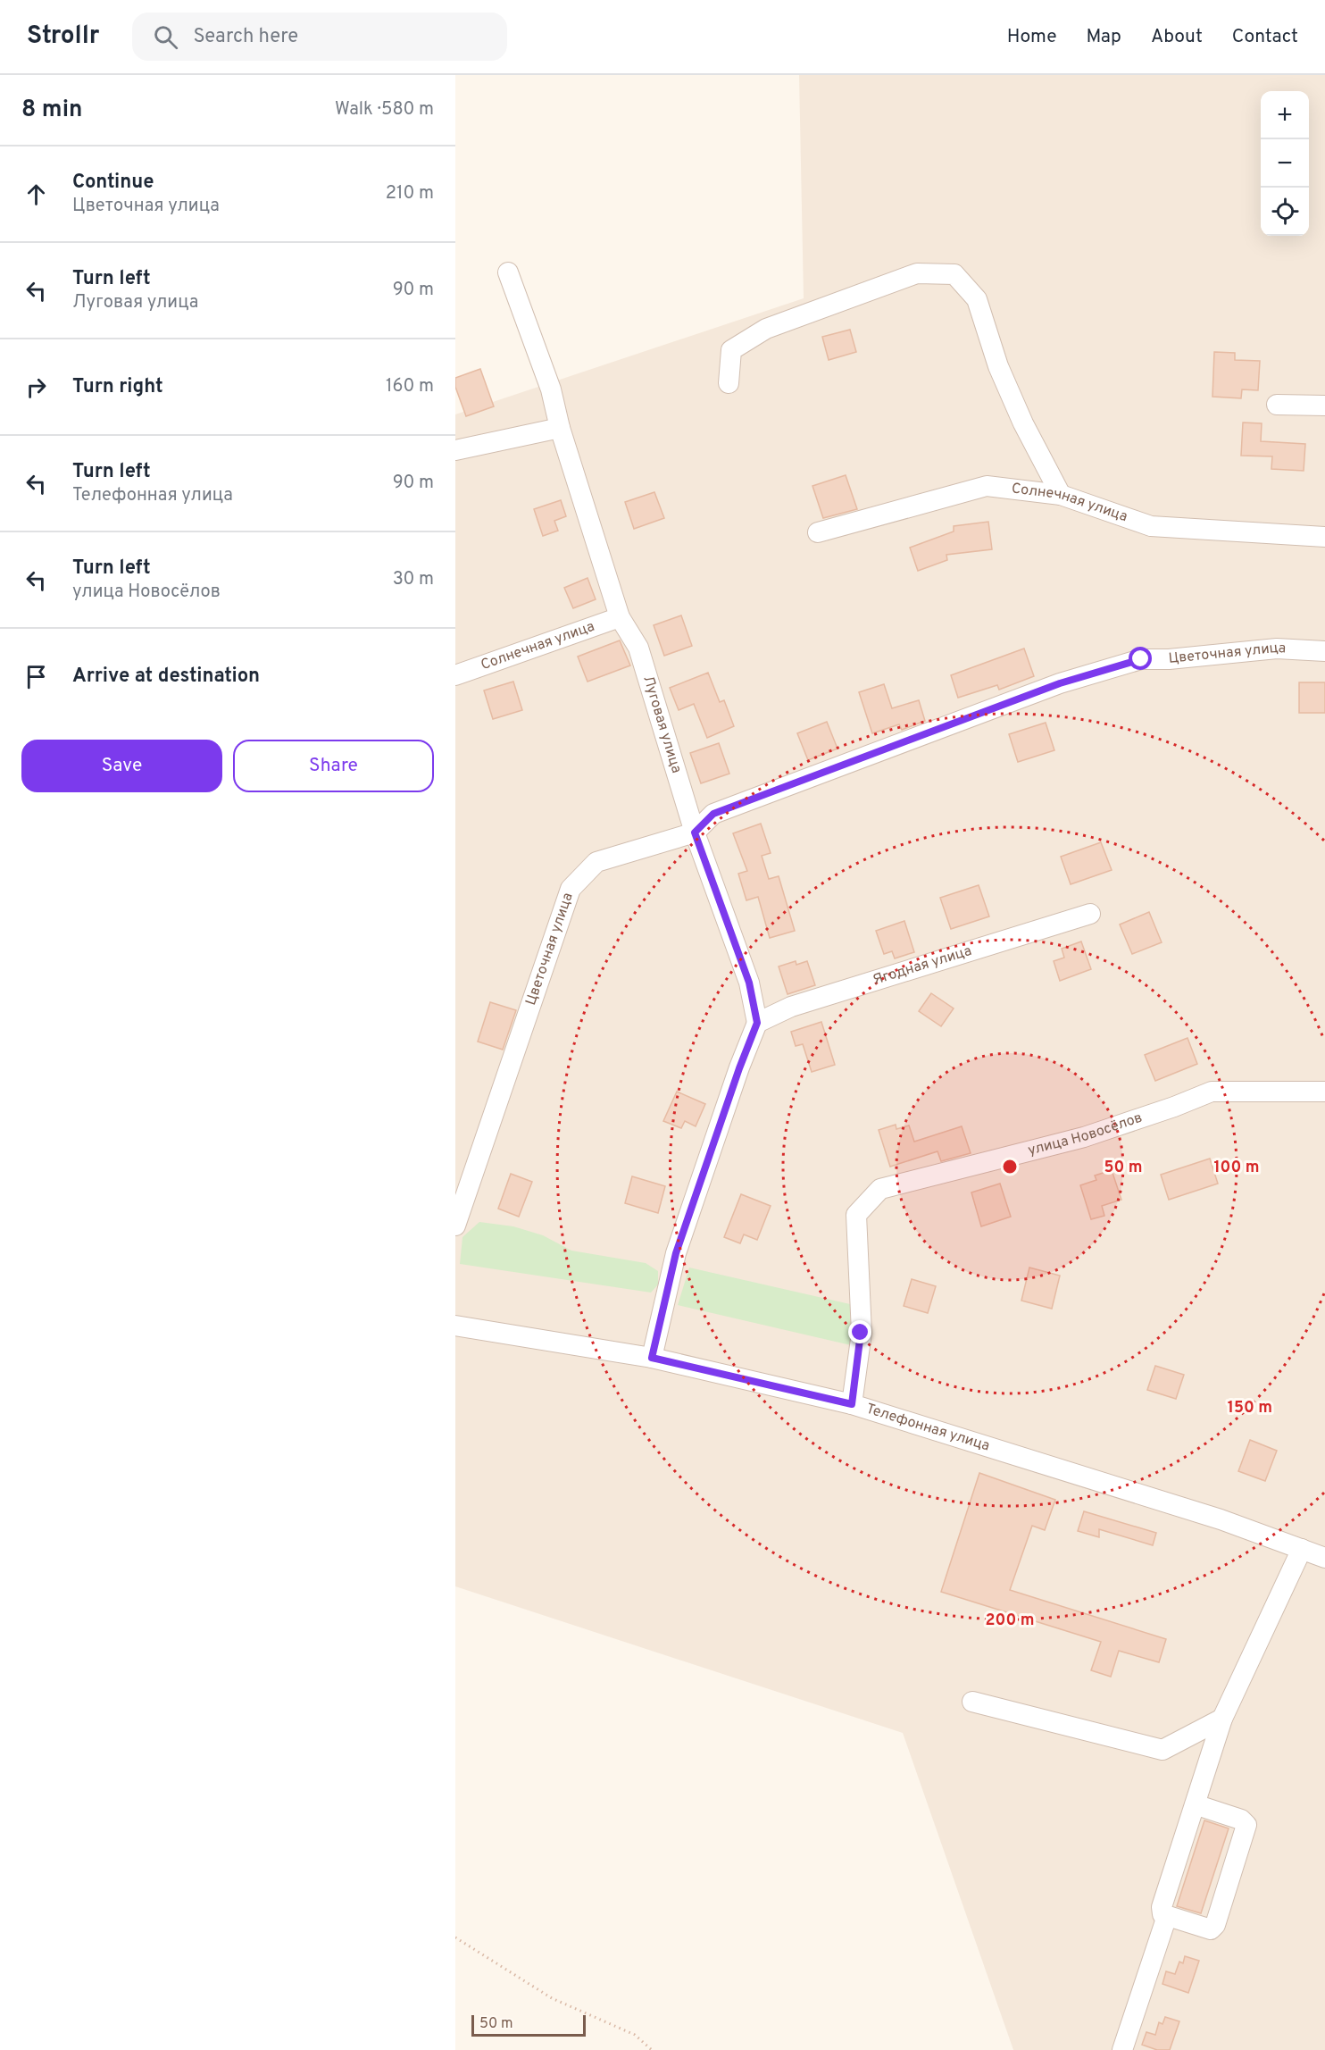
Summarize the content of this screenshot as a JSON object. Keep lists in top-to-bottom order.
{
  "streets": {
    "street": [
      "Солнечная улица",
      "Цветочная улица",
      "Луговая улица",
      "Ягодная улица",
      "улица Новосёлов",
      "Телефонная улица"
    ]
  },
  "crossings": [
    ["Солнечная улица", "Луговая улица"],
    ["Цветочная улица", "Луговая улица"],
    ["Луговая улица", "Ягодная улица"],
    ["улица Новосёлов", "Телефонная улица"]
  ],
  "scale_bar": "50 m",
  "page": {
    "header": "Strollr",
    "search": "Search here",
    "nav": [
      "Home",
      "Map",
      "About",
      "Contact"
    ],
    "heading": ["8 min", "Walk · 580 m"],
    "map_buttons": ["+", "−"],
    "list": [
      ["Continue", "Цветочная улица", "210 m"],
      ["Turn left", "Луговая улица", "90 m"],
      ["Turn right", "160 m"],
      ["Turn left", "Телефонная улица", "90 m"],
      ["Turn left", "улица Новосёлов", "30 m"],
      "Arrive at destination"
    ],
    "buttons": ["Save", "Share"],
    "scale": "50 m"
  },
  "rings": [
    "50 m",
    "100 m",
    "150 m",
    "200 m"
  ]
}
